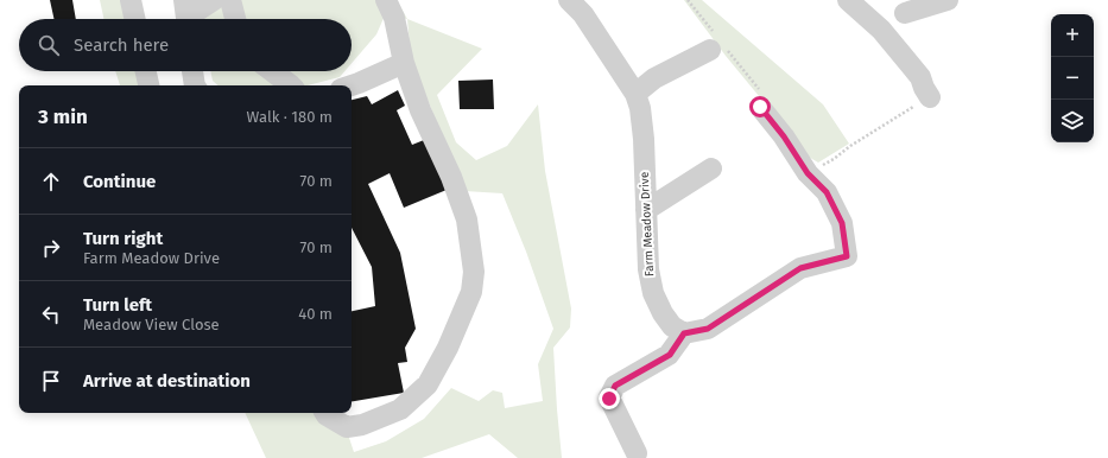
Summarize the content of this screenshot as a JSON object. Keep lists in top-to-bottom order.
{
  "streets": {
    "street": ["Farm Meadow Drive"]
  },
  "page": {
    "map_buttons": ["+", "−"],
    "search": "Search here",
    "heading": ["3 min", "Walk · 180 m"],
    "list": [
      ["Continue", "70 m"],
      ["Turn right", "Farm Meadow Drive", "70 m"],
      ["Turn left", "Meadow View Close", "40 m"],
      "Arrive at destination"
    ]
  }
}
